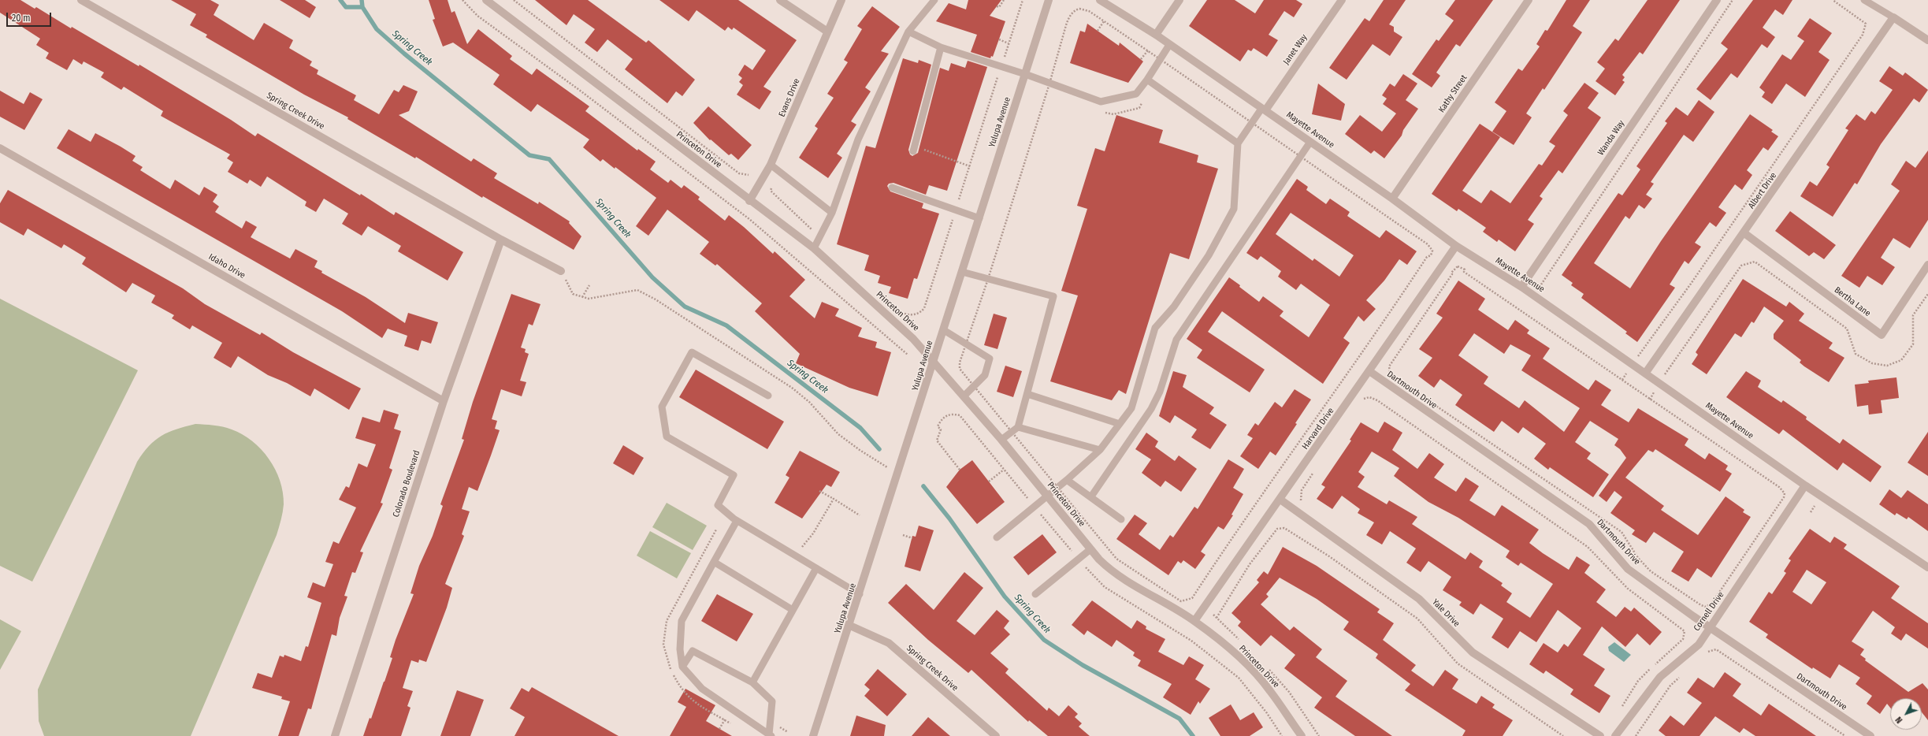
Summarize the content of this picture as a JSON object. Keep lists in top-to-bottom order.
{
  "streets": {
    "street": [
      "Janet Way",
      "Kathy Street",
      "Evans Drive",
      "Spring Creek Drive",
      "Yulupa Avenue",
      "Mayette Avenue",
      "Wanda Way",
      "Princeton Drive",
      "Albert Drive",
      "Idaho Drive",
      "Bertha Lane",
      "Dartmouth Drive",
      "Harvard Drive",
      "Colorado Boulevard",
      "Cornell Drive",
      "Yale Drive"
    ]
  },
  "crossings": [
    ["Janet Way", "Mayette Avenue"],
    ["Kathy Street", "Mayette Avenue"],
    ["Evans Drive", "Princeton Drive"],
    ["Spring Creek Drive", "Yulupa Avenue"],
    ["Spring Creek Drive", "Colorado Boulevard"],
    ["Yulupa Avenue", "Princeton Drive"],
    ["Mayette Avenue", "Wanda Way"],
    ["Mayette Avenue", "Albert Drive"],
    ["Mayette Avenue", "Harvard Drive"],
    ["Mayette Avenue", "Cornell Drive"],
    ["Princeton Drive", "Harvard Drive"],
    ["Albert Drive", "Bertha Lane"],
    ["Idaho Drive", "Colorado Boulevard"],
    ["Dartmouth Drive", "Harvard Drive"],
    ["Dartmouth Drive", "Cornell Drive"],
    ["Harvard Drive", "Yale Drive"]
  ],
  "water": ["Spring Creek"],
  "scale_bar": "20 m",
  "north": "bottom left"
}
